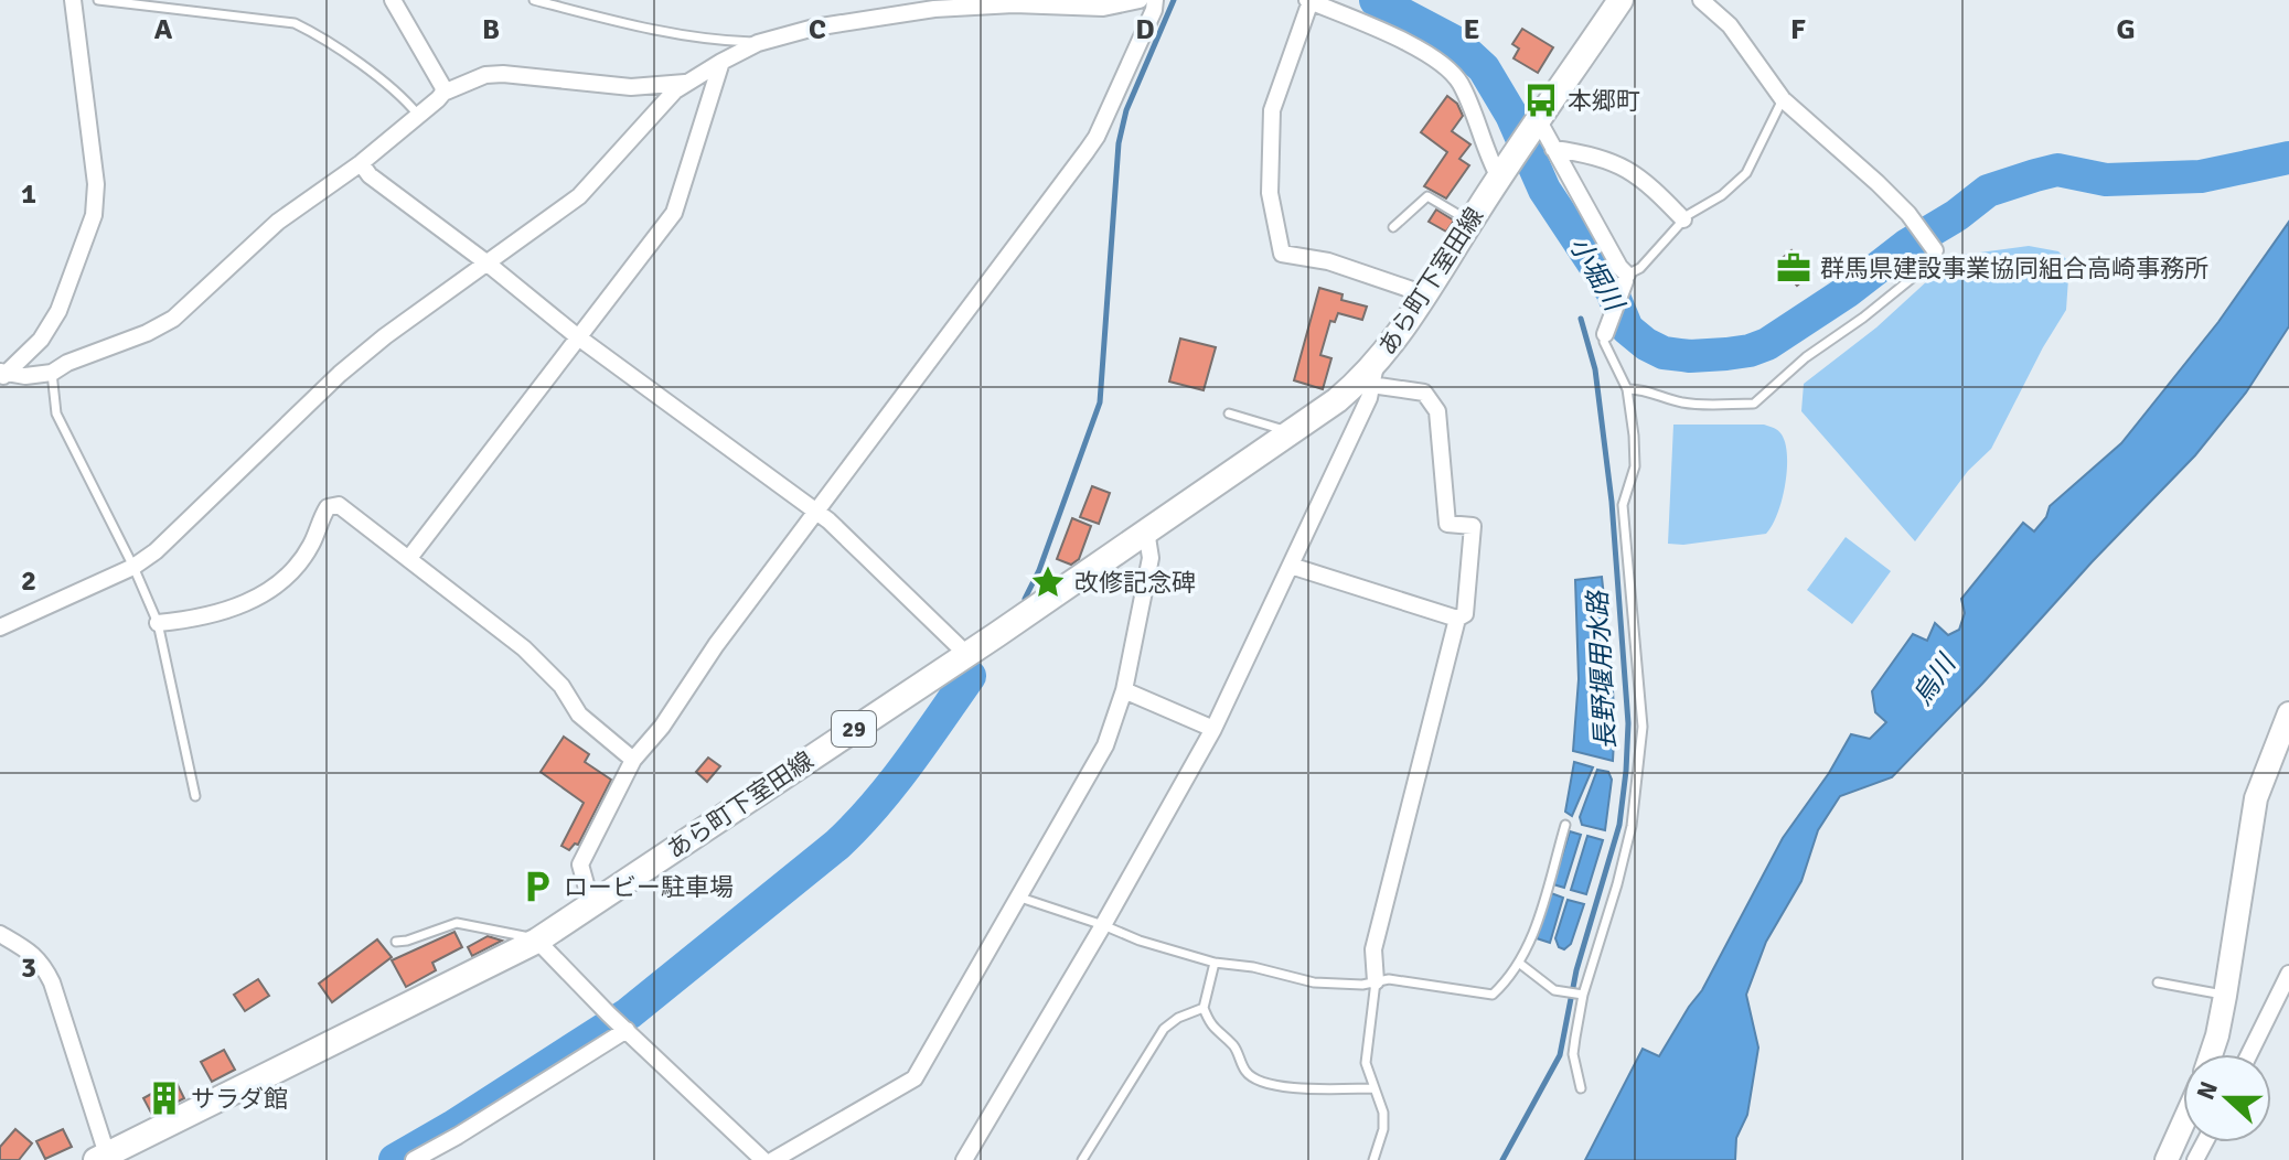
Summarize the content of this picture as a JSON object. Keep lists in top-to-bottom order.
{
  "streets": {
    "main road": ["あら町下室田線", "29"]
  },
  "water": ["小堀川", "長野堰用水路", "烏川"],
  "places": {
    "bus stop": ["本郷町"],
    "office": ["群馬県建設事業協同組合高崎事務所"],
    "place": ["改修記念碑"],
    "parking": ["ロービー駐車場"],
    "building": ["サラダ館"]
  },
  "north": "left",
  "grid": {
    "columns": [
      "A",
      "B",
      "C",
      "D",
      "E",
      "F",
      "G"
    ],
    "rows": ["1", "2", "3"]
  }
}
